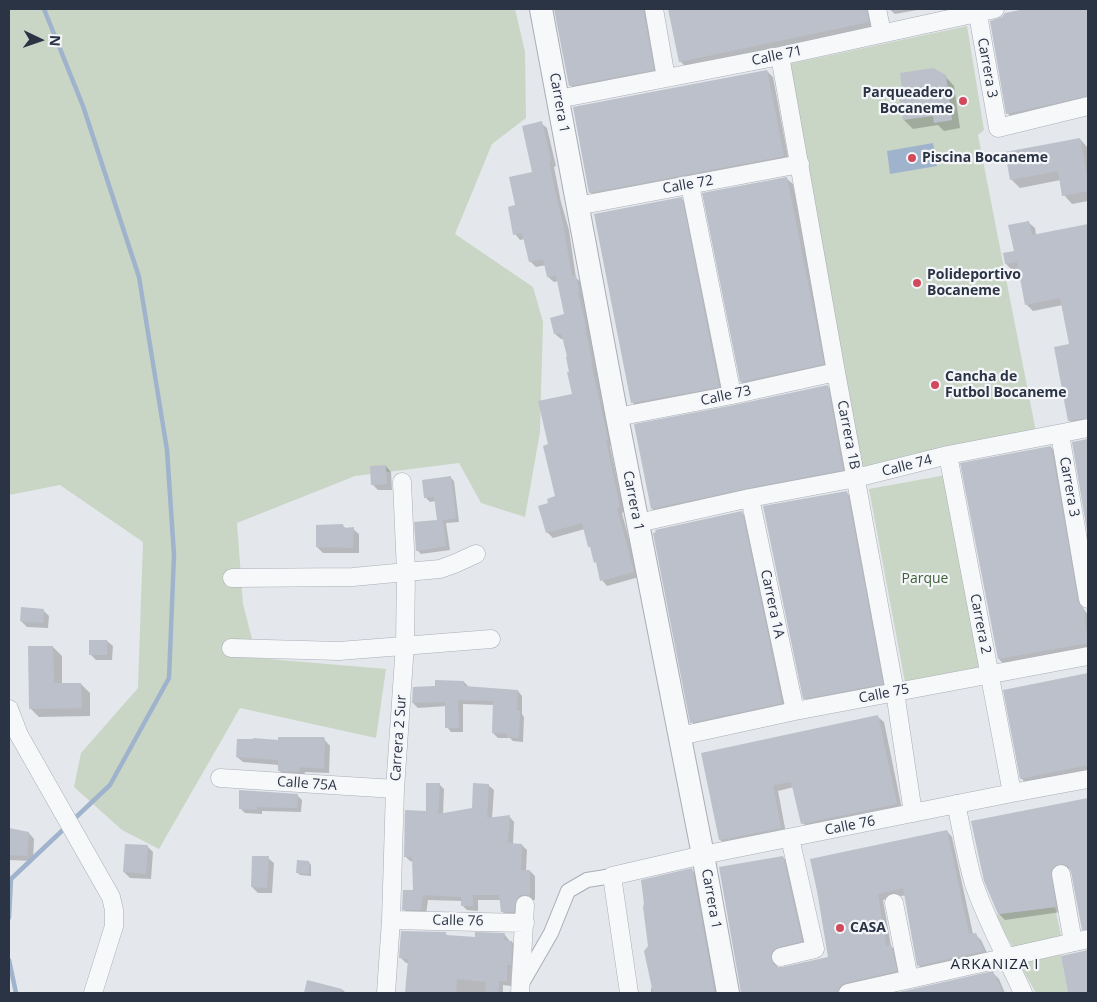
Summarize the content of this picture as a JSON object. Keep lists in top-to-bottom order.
{
  "streets": {
    "street": [
      "Calle 71",
      "Carrera 3",
      "Carrera 1",
      "Calle 72",
      "Calle 73",
      "Carrera 1B",
      "Calle 74",
      "Carrera 1A",
      "Carrera 2",
      "Calle 75",
      "Carrera 2 Sur",
      "Calle 75A",
      "Calle 76"
    ]
  },
  "crossings": [
    ["Calle 71", "Carrera 3"],
    ["Calle 71", "Carrera 1"],
    ["Calle 71", "Carrera 1B"],
    ["Carrera 3", "Calle 74"],
    ["Carrera 1", "Calle 72"],
    ["Carrera 1", "Calle 73"],
    ["Carrera 1", "Calle 74"],
    ["Carrera 1", "Calle 75"],
    ["Carrera 1", "Calle 76"],
    ["Calle 72", "Carrera 1B"],
    ["Calle 73", "Carrera 1B"],
    ["Carrera 1B", "Calle 74"],
    ["Carrera 1B", "Calle 75"],
    ["Carrera 1B", "Calle 76"],
    ["Calle 74", "Carrera 1A"],
    ["Calle 74", "Carrera 2"],
    ["Carrera 1A", "Calle 75"],
    ["Carrera 2", "Calle 75"],
    ["Carrera 2", "Calle 76"],
    ["Carrera 2 Sur", "Calle 75A"],
    ["Carrera 2 Sur", "Calle 76"]
  ],
  "districts": ["ARKANIZA I"],
  "parks": ["Parque"],
  "places": [
    "Parqueadero Bocaneme",
    "Piscina Bocaneme",
    "Polideportivo Bocaneme",
    "Cancha de Futbol Bocaneme",
    "CASA"
  ],
  "north": "right"
}
